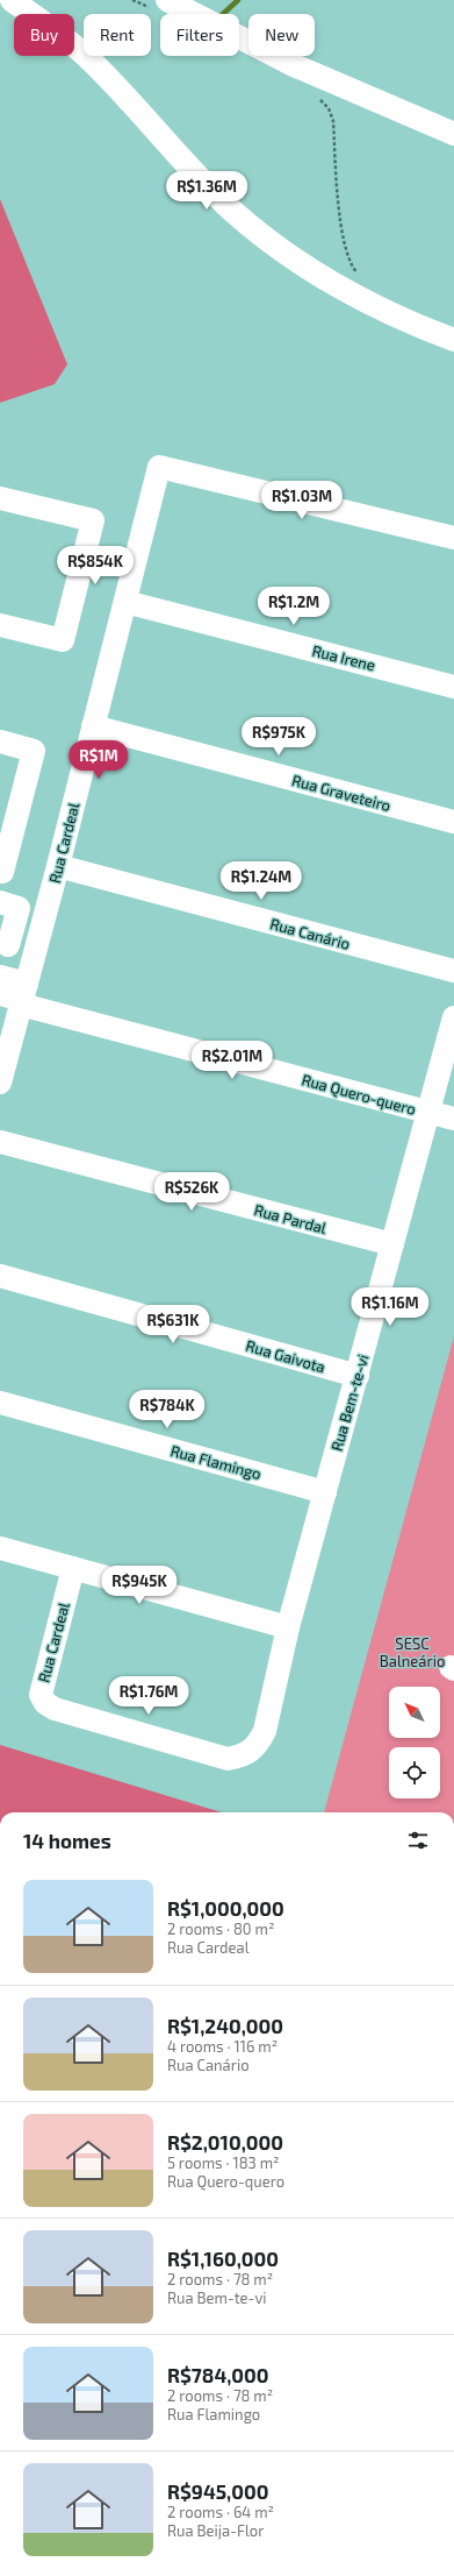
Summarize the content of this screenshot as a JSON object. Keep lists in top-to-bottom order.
{
  "streets": {
    "street": [
      "Rua Irene",
      "Rua Graveteiro",
      "Rua Cardeal",
      "Rua Canário",
      "Rua Quero-quero",
      "Rua Pardal",
      "Rua Gaivota",
      "Rua Bem-te-vi",
      "Rua Flamingo"
    ]
  },
  "crossings": [
    ["Rua Irene", "Rua Cardeal"],
    ["Rua Graveteiro", "Rua Cardeal"],
    ["Rua Cardeal", "Rua Canário"],
    ["Rua Cardeal", "Rua Quero-quero"],
    ["Rua Cardeal", "Rua Bem-te-vi"],
    ["Rua Quero-quero", "Rua Bem-te-vi"],
    ["Rua Pardal", "Rua Bem-te-vi"],
    ["Rua Gaivota", "Rua Bem-te-vi"],
    ["Rua Bem-te-vi", "Rua Flamingo"]
  ],
  "parks": ["SESC Balneário"],
  "north": "top left",
  "page": {
    "chip": [
      "Buy",
      "Rent",
      "Filters",
      "New"
    ],
    "price": [
      "R$1.36M",
      "R$1.03M",
      "R$854K",
      "R$1.2M",
      "R$975K",
      "R$1M",
      "R$1.24M",
      "R$2.01M",
      "R$526K",
      "R$1.16M",
      "R$631K",
      "R$784K",
      "R$945K",
      "R$1.76M"
    ],
    "heading": "14 homes",
    "list": [
      {
        "name": "R$1,000,000",
        "note": "2 rooms · 80 m² · Rua Cardeal"
      },
      {
        "name": "R$1,240,000",
        "note": "4 rooms · 116 m² · Rua Canário"
      },
      {
        "name": "R$2,010,000",
        "note": "5 rooms · 183 m² · Rua Quero-quero"
      },
      {
        "name": "R$1,160,000",
        "note": "2 rooms · 78 m² · Rua Bem-te-vi"
      },
      {
        "name": "R$784,000",
        "note": "2 rooms · 78 m² · Rua Flamingo"
      },
      {
        "name": "R$945,000",
        "note": "2 rooms · 64 m² · Rua Beija-Flor"
      }
    ]
  }
}
